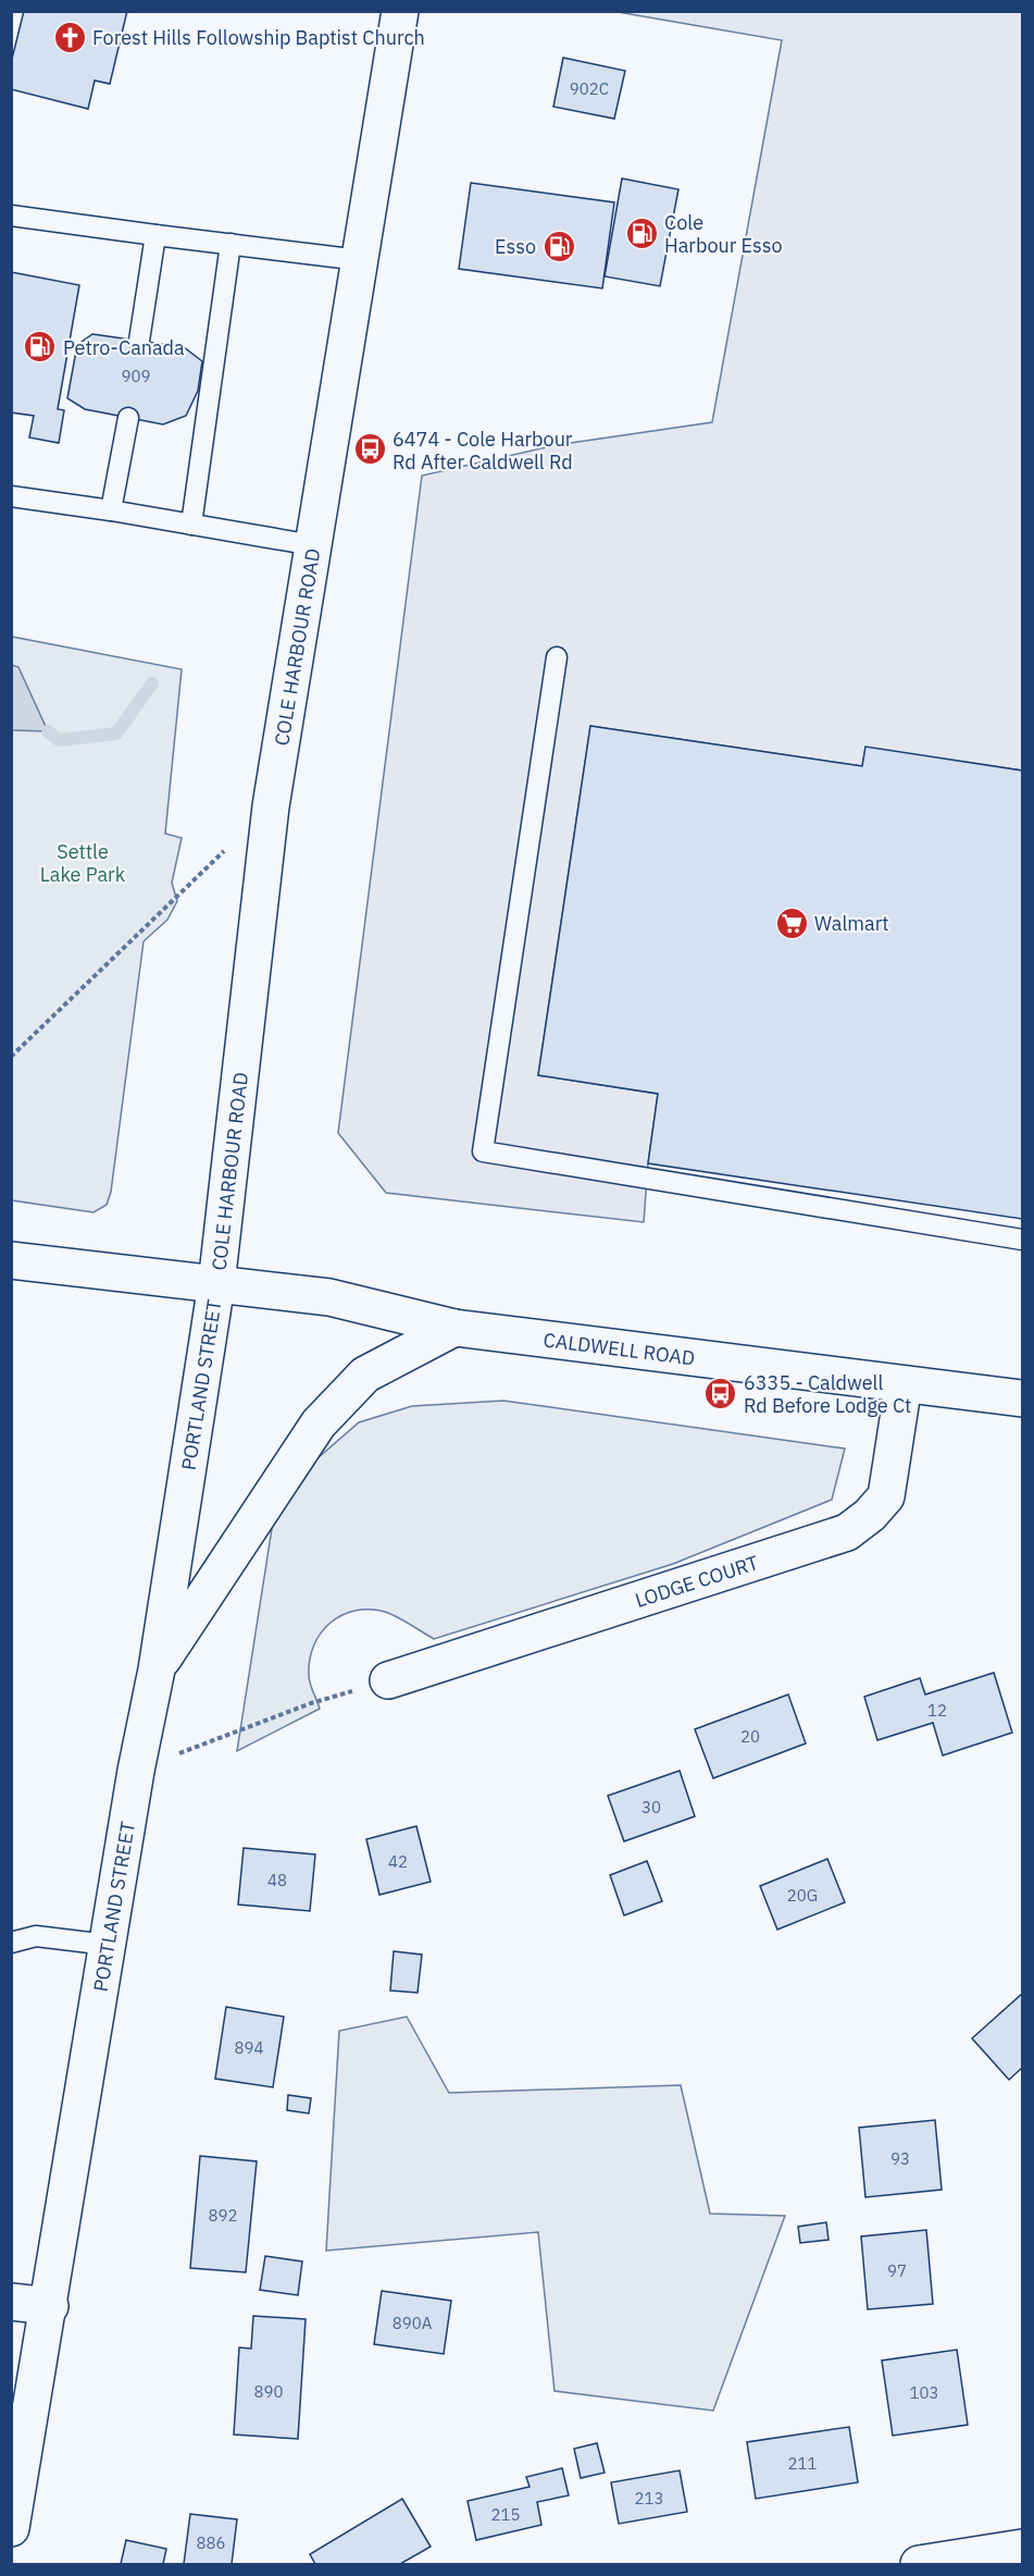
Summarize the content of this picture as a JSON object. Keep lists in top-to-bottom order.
{
  "streets": {
    "main road": [
      "COLE HARBOUR ROAD",
      "CALDWELL ROAD",
      "PORTLAND STREET",
      "LODGE COURT"
    ]
  },
  "crossings": [
    ["COLE HARBOUR ROAD", "CALDWELL ROAD"],
    ["COLE HARBOUR ROAD", "PORTLAND STREET"],
    ["CALDWELL ROAD", "PORTLAND STREET"],
    ["CALDWELL ROAD", "LODGE COURT"]
  ],
  "parks": ["Settle Lake Park"],
  "places": {
    "church": ["Forest Hills Followship Baptist Church"],
    "fuel station": ["Cole Harbour Esso", "Esso", "Petro-Canada"],
    "bus stop": ["6474 - Cole Harbour Rd After Caldwell Rd", "6335 - Caldwell Rd Before Lodge Ct"],
    "supermarket": ["Walmart"]
  },
  "house_numbers": [
    "902C",
    "909",
    "12",
    "20",
    "30",
    "42",
    "48",
    "20G",
    "894",
    "93",
    "892",
    "97",
    "890A",
    "890",
    "103",
    "211",
    "213",
    "215",
    "886"
  ]
}
